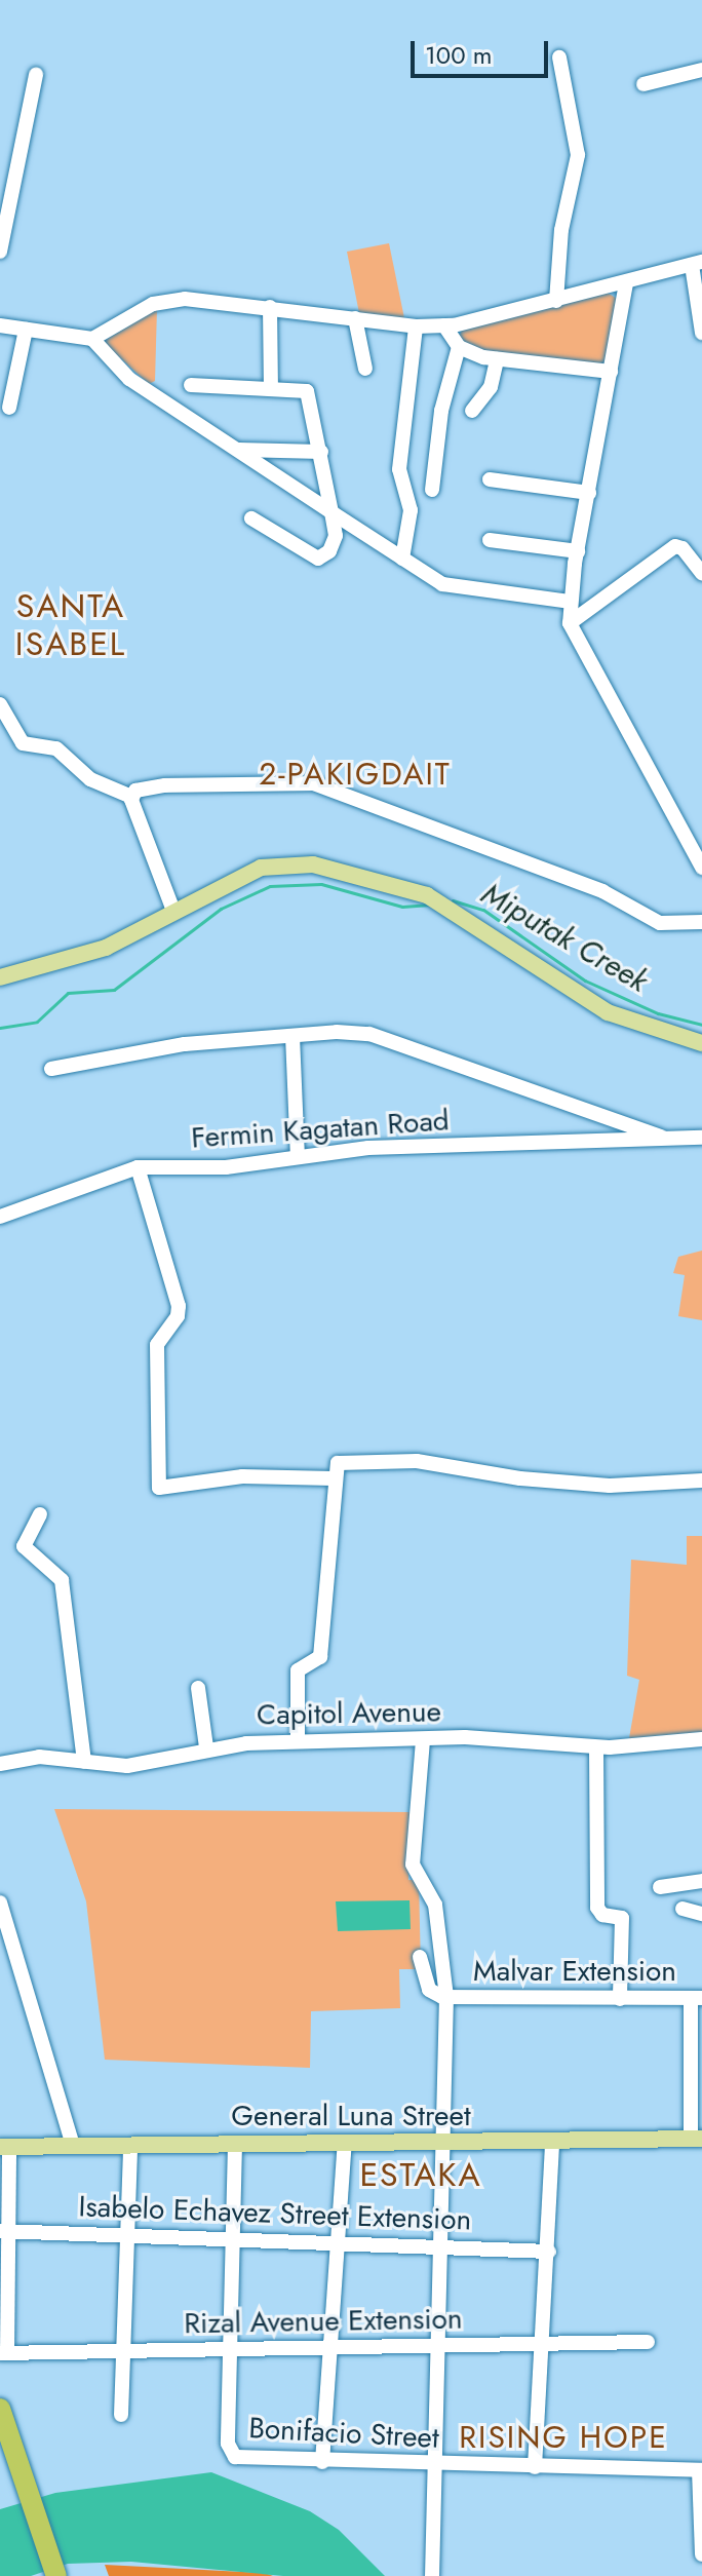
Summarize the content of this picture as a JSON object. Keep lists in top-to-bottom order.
{
  "streets": {
    "main road": ["General Luna Street"],
    "street": [
      "Fermin Kagatan Road",
      "Capitol Avenue",
      "Malvar Extension",
      "Isabelo Echavez Street Extension",
      "Rizal Avenue Extension",
      "Bonifacio Street"
    ]
  },
  "crossings": [
    ["Rizal Avenue Extension", "Bonifacio Street"]
  ],
  "districts": [
    "SANTA ISABEL",
    "2-PAKIGDAIT",
    "ESTAKA",
    "RISING HOPE"
  ],
  "water": ["Miputak Creek"],
  "scale_bar": "100 m"
}
